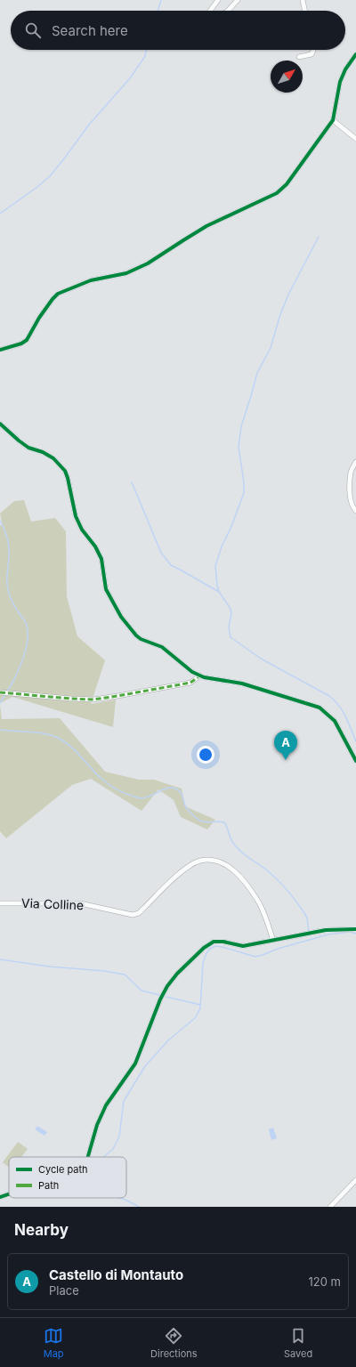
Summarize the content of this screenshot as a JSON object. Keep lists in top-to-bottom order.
{
  "streets": {
    "street": ["Via Colline"]
  },
  "legend": ["Cycle path", "Path"],
  "north": "top right",
  "page": {
    "search": "Search here",
    "pins": "A",
    "heading": "Nearby",
    "list": [
      {
        "mark": "A",
        "name": "Castello di Montauto",
        "note": "Place",
        "value": "120 m"
      }
    ],
    "nav": ["Map", "Directions", "Saved"]
  }
}
